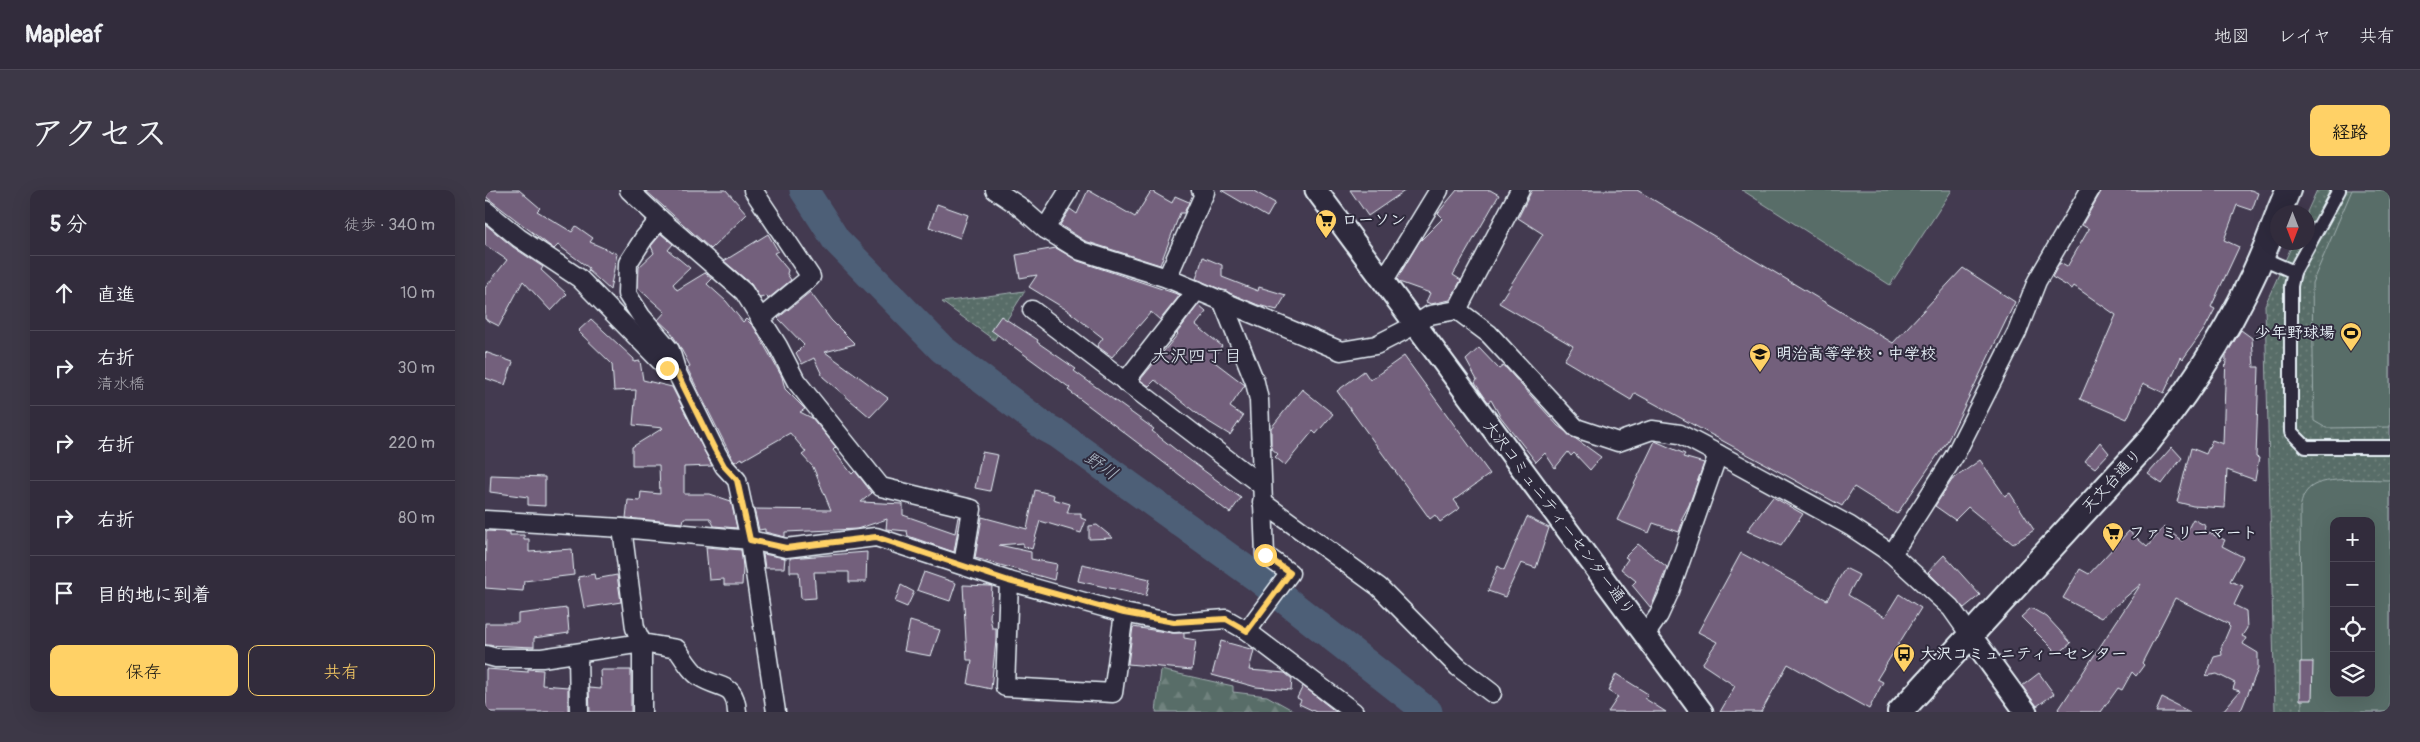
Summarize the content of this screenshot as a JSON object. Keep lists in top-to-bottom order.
{
  "streets": {
    "main road": ["天文台通り"],
    "street": ["大沢コミュニティーセンター通り"]
  },
  "districts": ["大沢四丁目"],
  "water": ["野川"],
  "places": {
    "supermarket": ["ローソン", "ファミリーマート"],
    "sports": ["少年野球場"],
    "school or university": ["明治高等学校・中学校"],
    "bus stop": ["大沢コミュニティーセンター"]
  },
  "north": "bottom",
  "page": {
    "header": "Mapleaf",
    "nav": ["地図", "レイヤ", "共有"],
    "title": "アクセス",
    "buttons": [
      "経路",
      ["保存", "共有"]
    ],
    "heading": ["5 分", "徒歩 · 340 m"],
    "list": [
      ["直進", "10 m"],
      ["右折", "清水橋", "30 m"],
      ["右折", "220 m"],
      ["右折", "80 m"],
      "目的地に到着"
    ],
    "map_buttons": ["+", "−"]
  }
}
